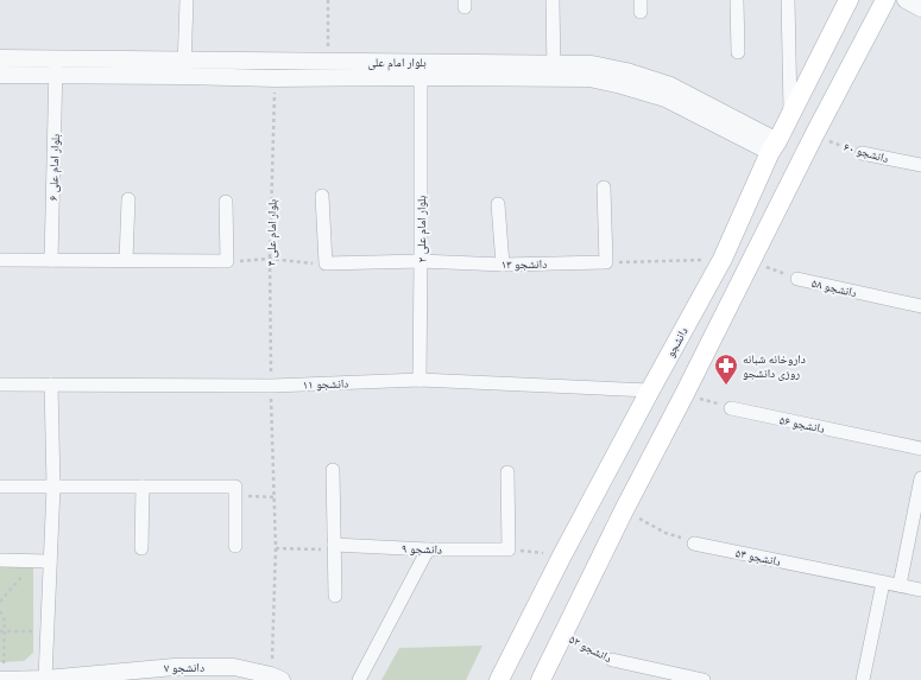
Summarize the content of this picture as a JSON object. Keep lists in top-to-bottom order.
{
  "streets": {
    "main road": ["دانشجو"],
    "street": [
      "بلوار امام علی",
      "دانشجو ۶۰",
      "بلوار امام علی ۶",
      "بلوار امام علی ۲",
      "دانشجو ۱۳",
      "دانشجو ۵۸",
      "دانشجو ۱۱",
      "دانشجو ۵۶",
      "دانشجو ۹",
      "دانشجو ۵۴",
      "دانشجو ۵۲",
      "دانشجو ۷"
    ],
    "path": ["بلوار امام علی ۴"]
  },
  "crossings": [
    ["بلوار امام علی", "بلوار امام علی ۶"],
    ["بلوار امام علی", "بلوار امام علی ۲"],
    ["بلوار امام علی", "بلوار امام علی ۴"],
    ["بلوار امام علی", "دانشجو"],
    ["بلوار امام علی ۲", "دانشجو ۱۳"],
    ["بلوار امام علی ۲", "دانشجو ۱۱"],
    ["بلوار امام علی ۴", "دانشجو ۱۱"],
    ["بلوار امام علی ۴", "دانشجو ۷"],
    ["دانشجو", "دانشجو ۱۱"]
  ],
  "places": {
    "pharmacy": ["داروخانه شبانه روزی دانشجو"]
  }
}
